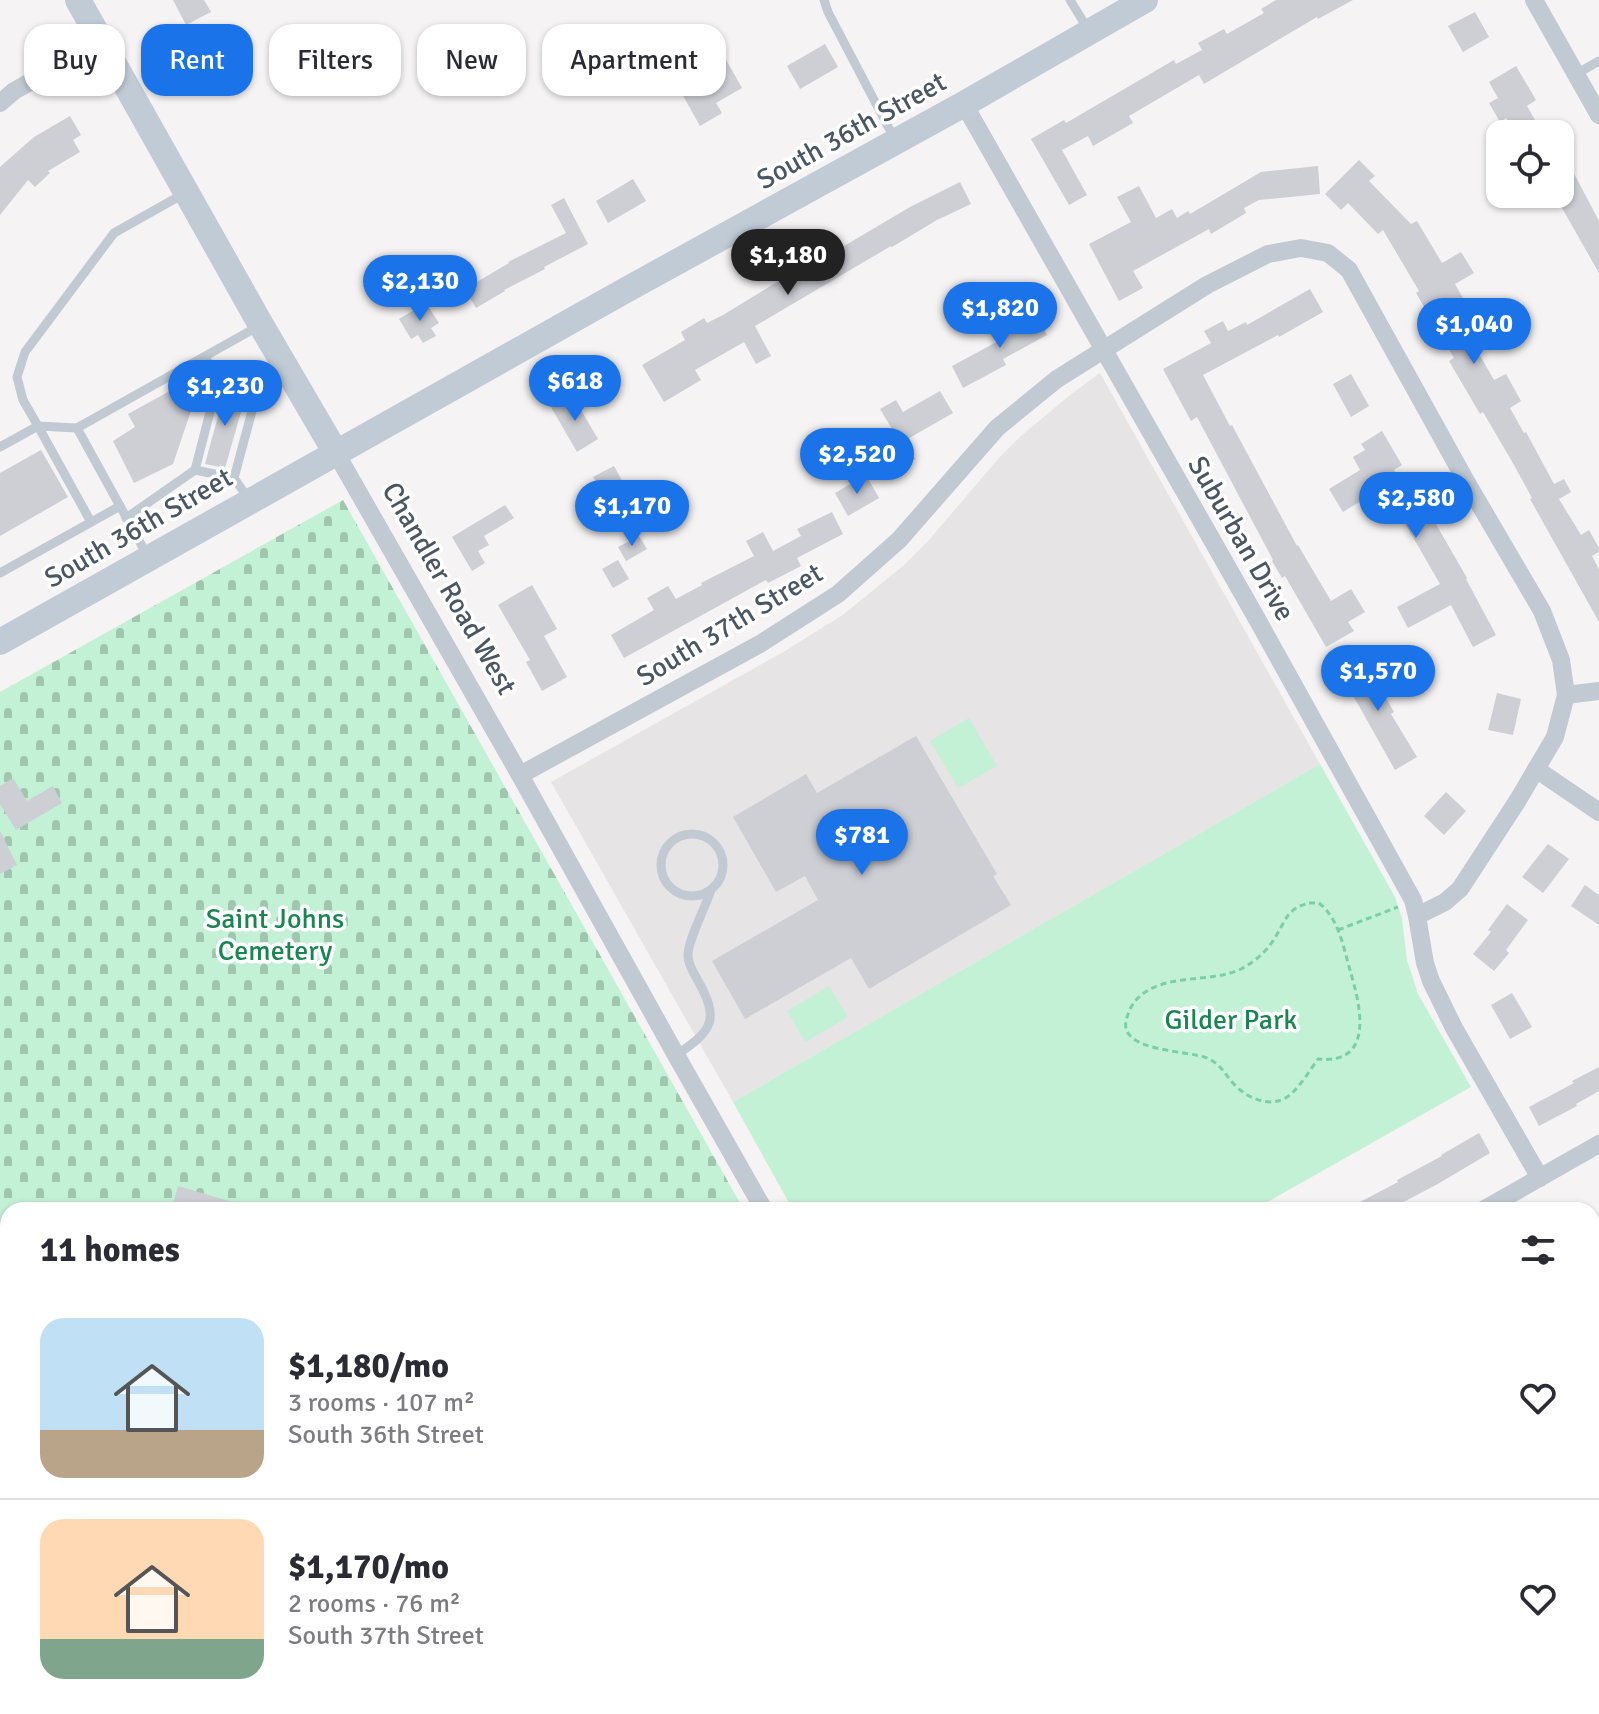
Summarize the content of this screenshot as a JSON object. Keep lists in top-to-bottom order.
{
  "streets": {
    "main road": ["South 36th Street", "Chandler Road West"],
    "street": ["Suburban Drive", "South 37th Street"]
  },
  "crossings": [
    ["South 36th Street", "Suburban Drive"],
    ["South 36th Street", "Chandler Road West"],
    ["Suburban Drive", "South 37th Street"],
    ["Chandler Road West", "South 37th Street"]
  ],
  "parks": ["Saint Johns Cemetery", "Gilder Park"],
  "page": {
    "chip": [
      "Buy",
      "Rent",
      "Filters",
      "New",
      "Apartment"
    ],
    "price": [
      "$1,180",
      "$2,130",
      "$1,820",
      "$1,040",
      "$618",
      "$1,230",
      "$2,520",
      "$2,580",
      "$1,170",
      "$1,570",
      "$781"
    ],
    "heading": "11 homes",
    "list": [
      {
        "name": "$1,180/mo",
        "note": "3 rooms · 107 m² · South 36th Street"
      },
      {
        "name": "$1,170/mo",
        "note": "2 rooms · 76 m² · South 37th Street"
      }
    ]
  }
}
